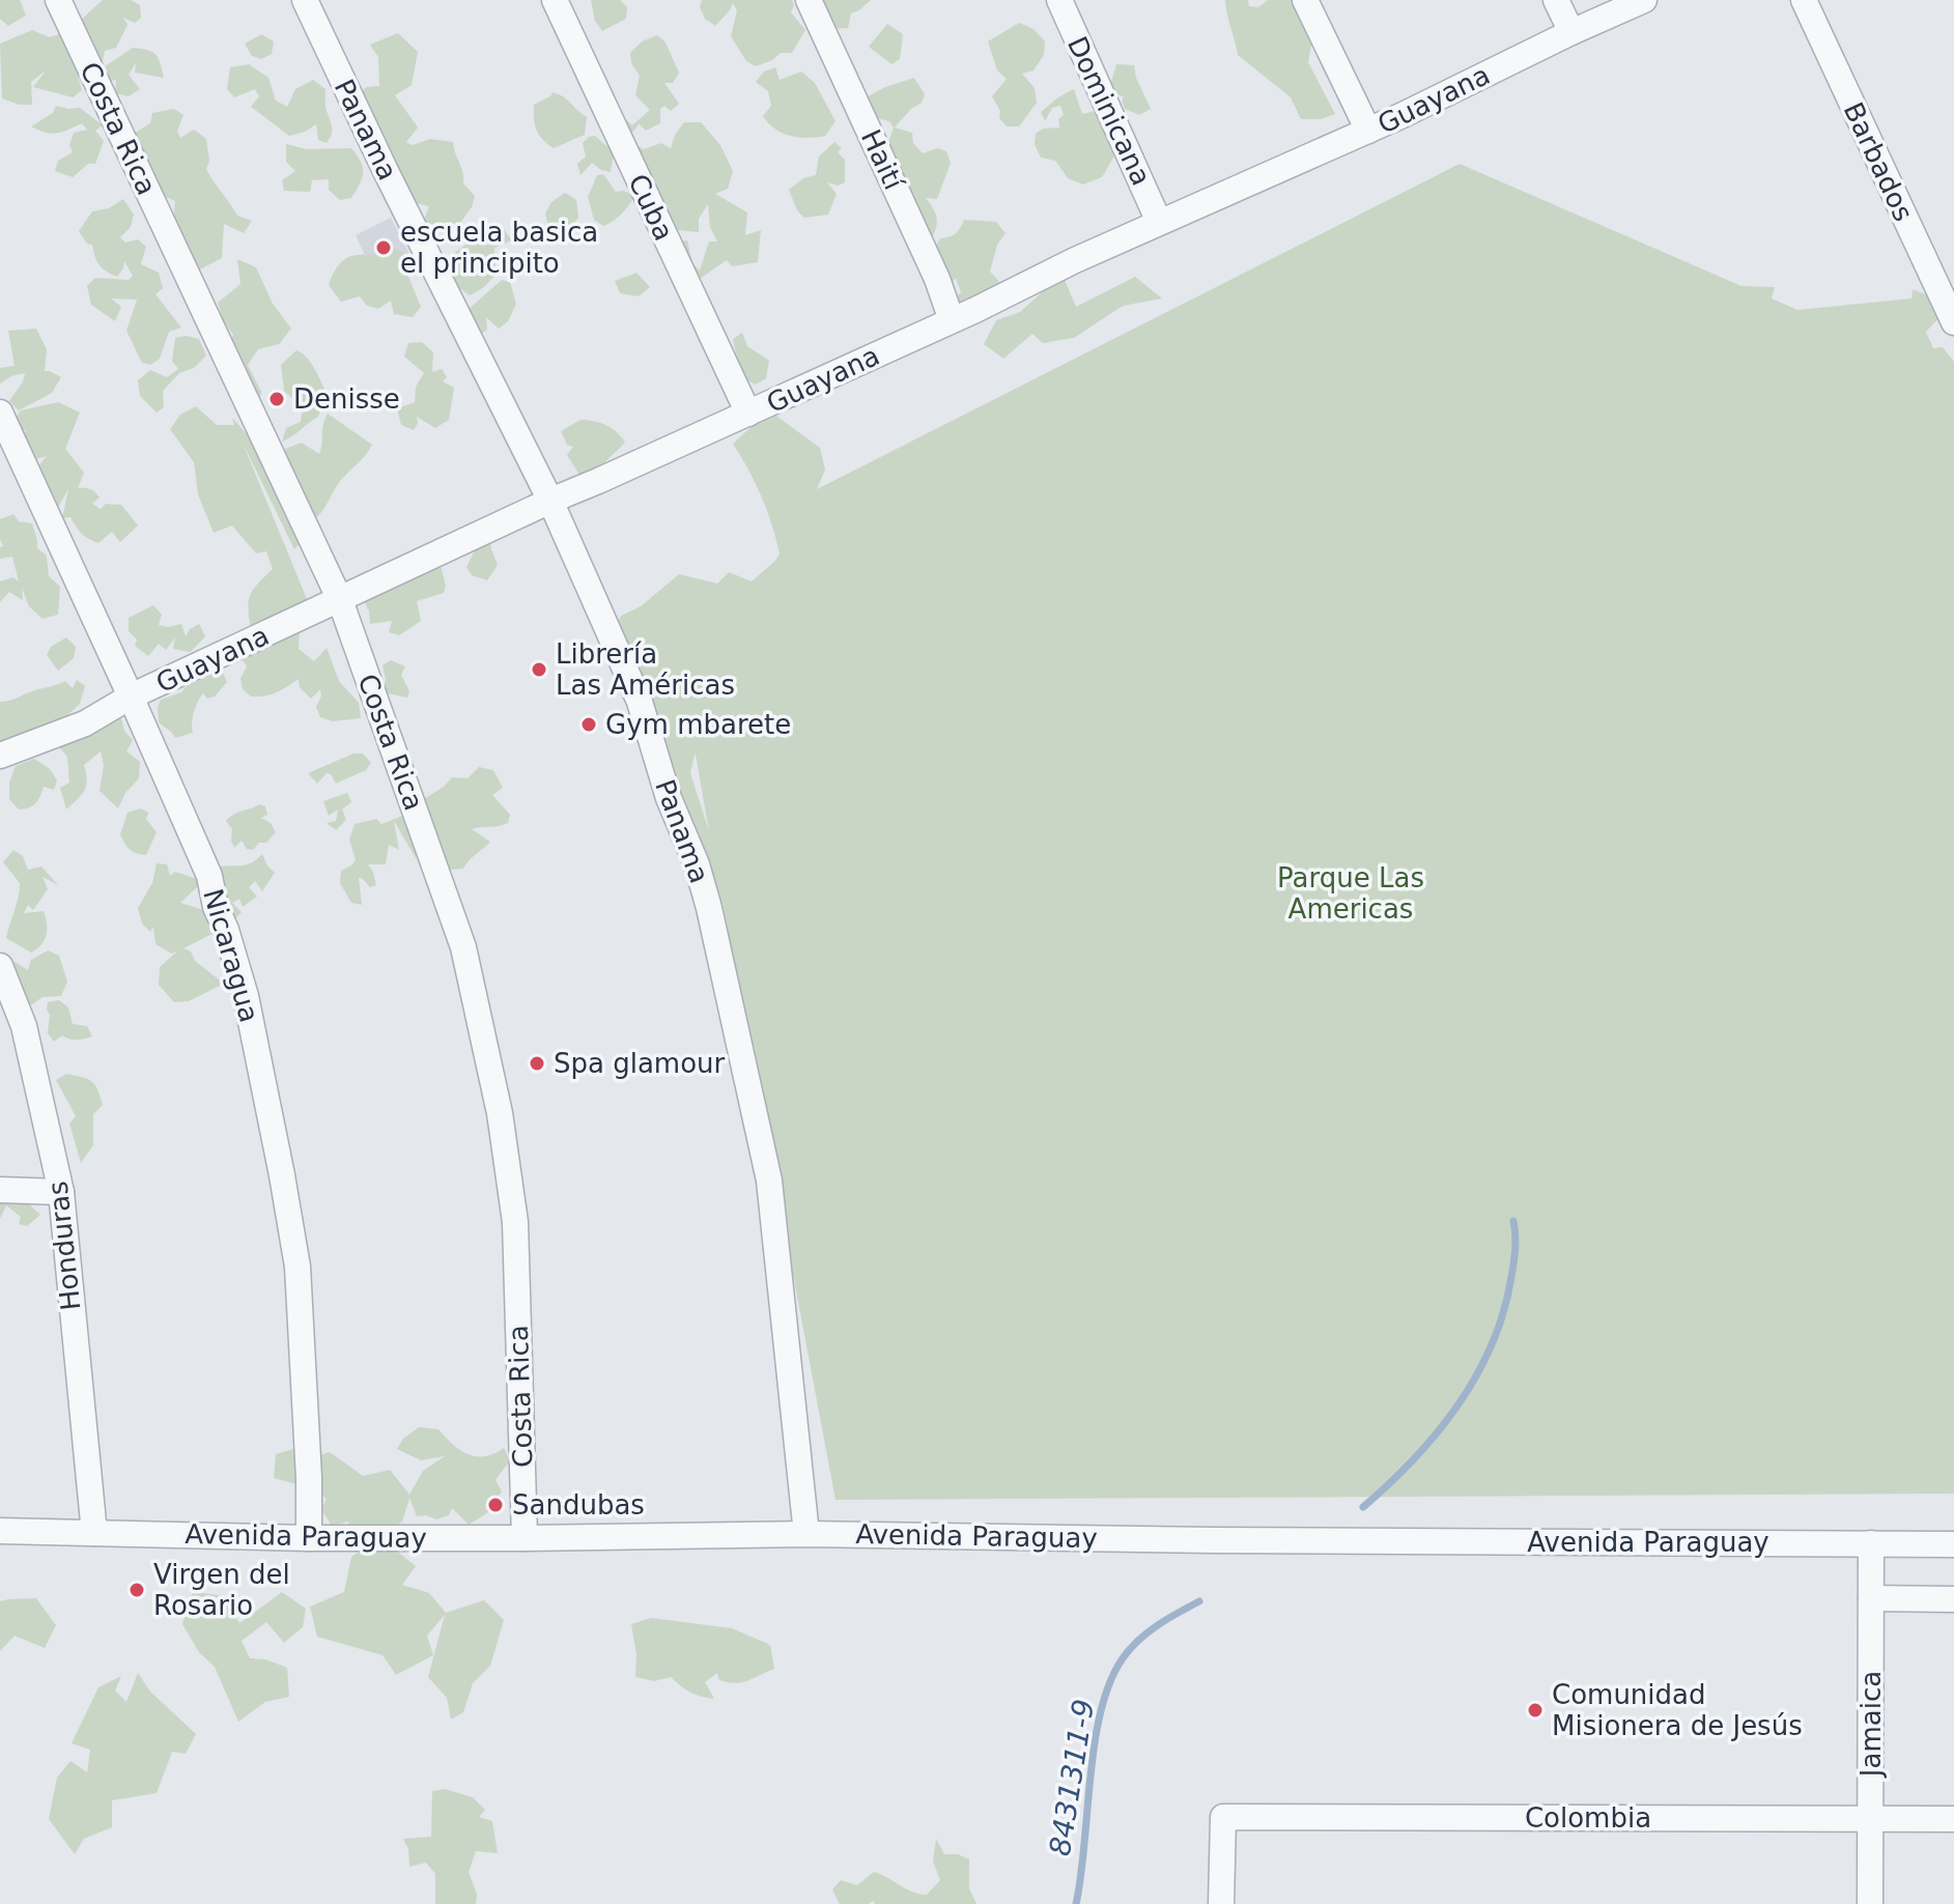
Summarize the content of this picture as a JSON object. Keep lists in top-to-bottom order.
{
  "streets": {
    "street": [
      "Guayana",
      "Dominicana",
      "Costa Rica",
      "Panama",
      "Haití",
      "Barbados",
      "Cuba",
      "Nicaragua",
      "Honduras",
      "Avenida Paraguay",
      "Jamaica",
      "Colombia"
    ]
  },
  "crossings": [
    ["Guayana", "Dominicana"],
    ["Guayana", "Costa Rica"],
    ["Guayana", "Panama"],
    ["Guayana", "Haití"],
    ["Guayana", "Cuba"],
    ["Guayana", "Nicaragua"],
    ["Costa Rica", "Avenida Paraguay"],
    ["Panama", "Avenida Paraguay"],
    ["Nicaragua", "Avenida Paraguay"],
    ["Honduras", "Avenida Paraguay"],
    ["Avenida Paraguay", "Jamaica"],
    ["Jamaica", "Colombia"]
  ],
  "water": ["8431311-9"],
  "parks": ["Parque Las Americas"],
  "places": [
    "escuela basica el principito",
    "Denisse",
    "Librería Las Américas",
    "Gym mbarete",
    "Spa glamour",
    "Sandubas",
    "Virgen del Rosario",
    "Comunidad Misionera de Jesús"
  ]
}
